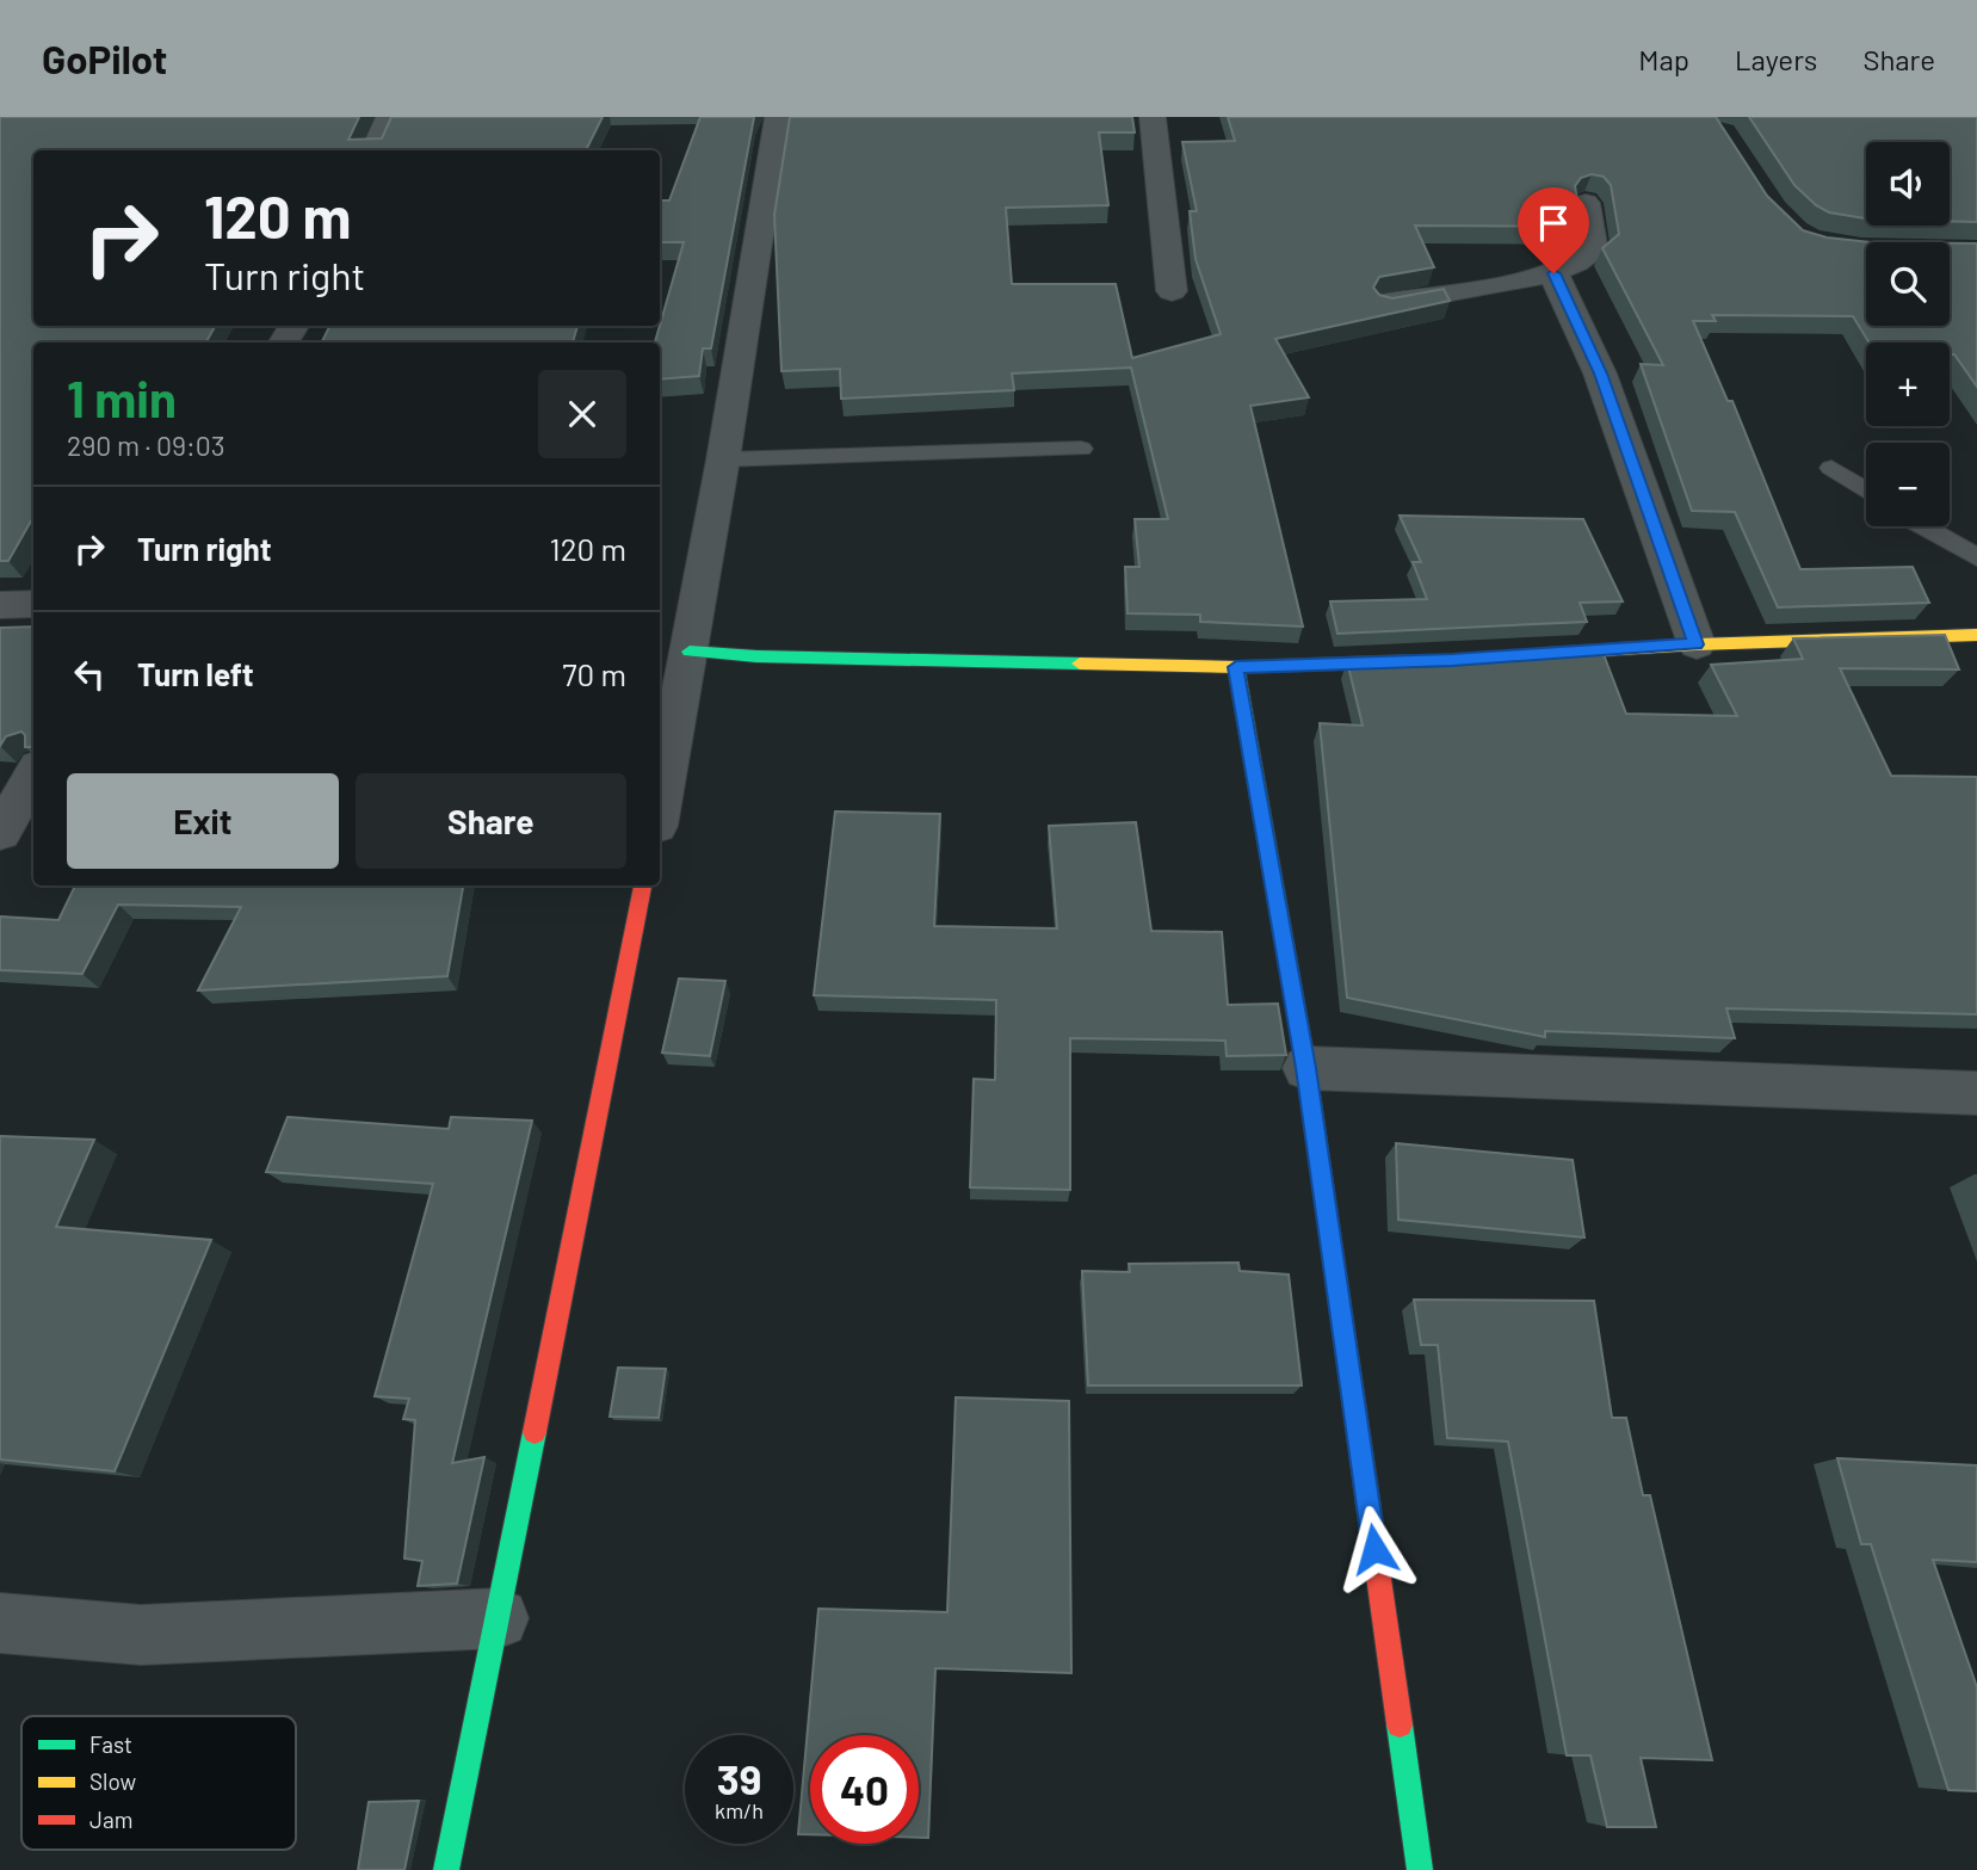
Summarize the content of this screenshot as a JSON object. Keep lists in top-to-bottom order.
{
  "legend": ["Fast", "Slow", "Jam"],
  "page": {
    "header": "GoPilot",
    "nav": ["Map", "Layers", "Share"],
    "map_buttons": ["+", "−"],
    "turn": ["120 m", "Turn right"],
    "heading": ["1 min", "290 m · 09:03"],
    "list": [
      {
        "name": "Turn right",
        "value": "120 m"
      },
      {
        "name": "Turn left",
        "value": "70 m"
      }
    ],
    "buttons": ["Exit", "Share"],
    "speed": "39 km/h",
    "limit": "40"
  }
}
